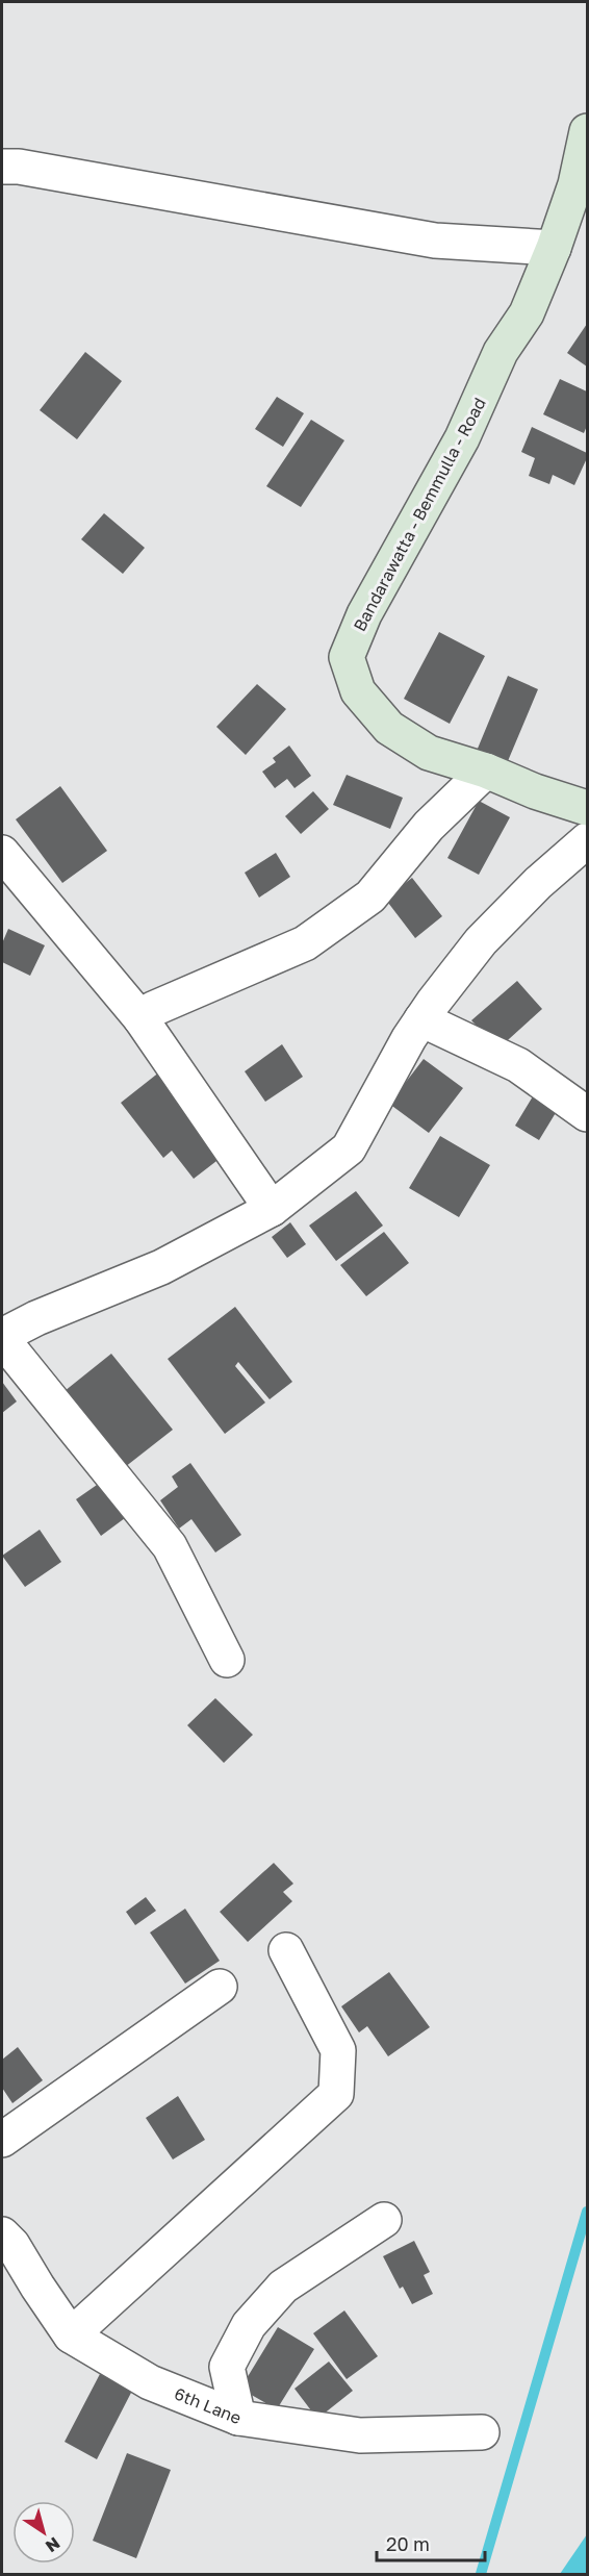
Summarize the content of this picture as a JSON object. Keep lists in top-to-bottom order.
{
  "streets": {
    "street": ["Bandarawatta - Bemmulla - Road", "6th Lane"]
  },
  "scale_bar": "20 m",
  "north": "bottom right"
}
